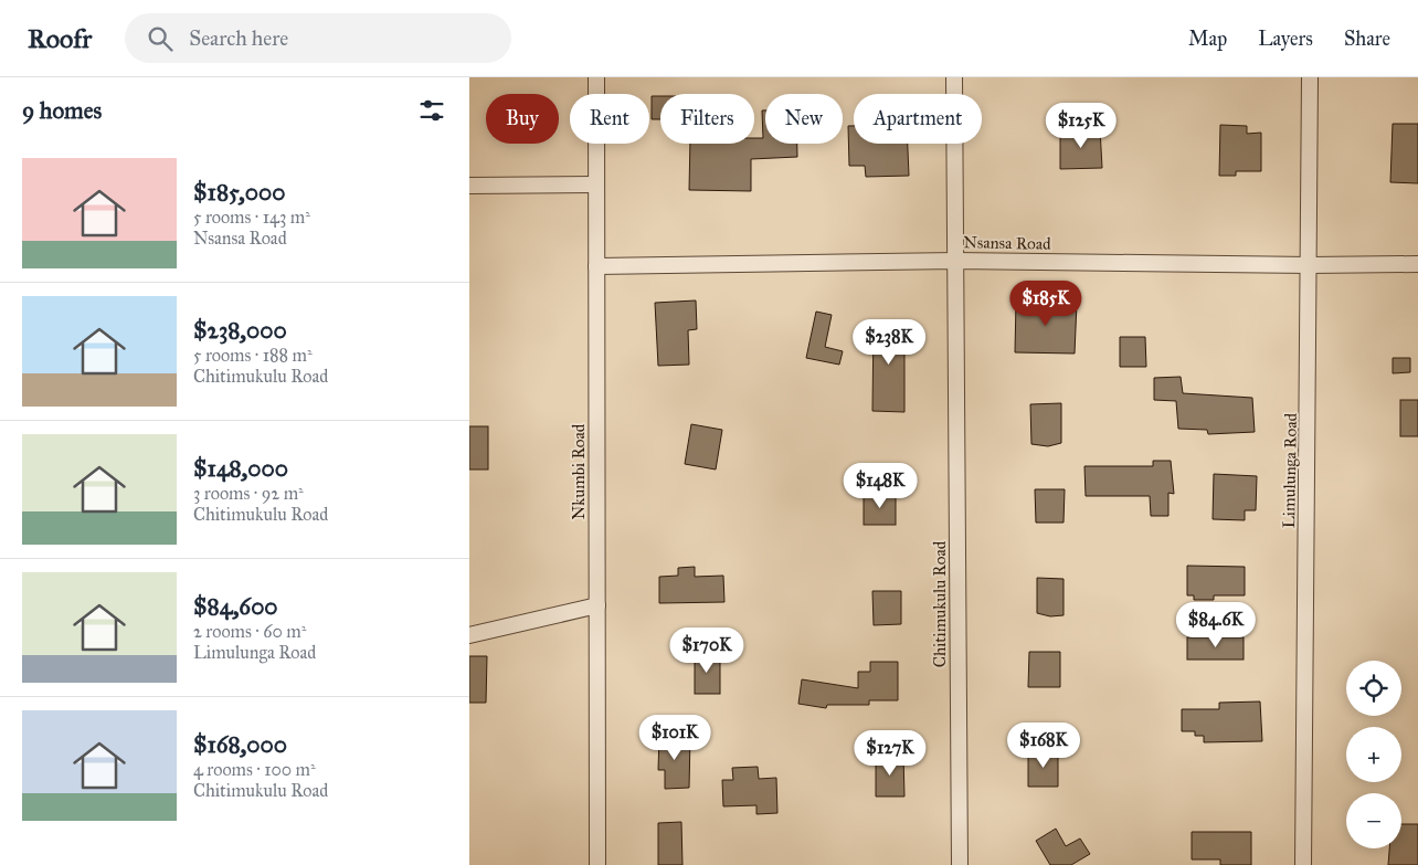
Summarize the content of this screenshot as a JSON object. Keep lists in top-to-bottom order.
{
  "streets": {
    "street": [
      "Nsansa Road",
      "Limulunga Road",
      "Nkumbi Road",
      "Chitimukulu Road"
    ]
  },
  "crossings": [
    ["Nsansa Road", "Limulunga Road"],
    ["Nsansa Road", "Nkumbi Road"],
    ["Nsansa Road", "Chitimukulu Road"]
  ],
  "page": {
    "header": "Roofr",
    "search": "Search here",
    "nav": ["Map", "Layers", "Share"],
    "heading": "9 homes",
    "chip": [
      "Buy",
      "Rent",
      "Filters",
      "New",
      "Apartment"
    ],
    "price": [
      "$125K",
      "$185K",
      "$238K",
      "$148K",
      "$84.6K",
      "$170K",
      "$101K",
      "$168K",
      "$127K"
    ],
    "list": [
      {
        "name": "$185,000",
        "note": "5 rooms · 143 m² · Nsansa Road"
      },
      {
        "name": "$238,000",
        "note": "5 rooms · 188 m² · Chitimukulu Road"
      },
      {
        "name": "$148,000",
        "note": "3 rooms · 92 m² · Chitimukulu Road"
      },
      {
        "name": "$84,600",
        "note": "2 rooms · 60 m² · Limulunga Road"
      },
      {
        "name": "$168,000",
        "note": "4 rooms · 100 m² · Chitimukulu Road"
      }
    ],
    "map_buttons": ["+", "−"]
  }
}
